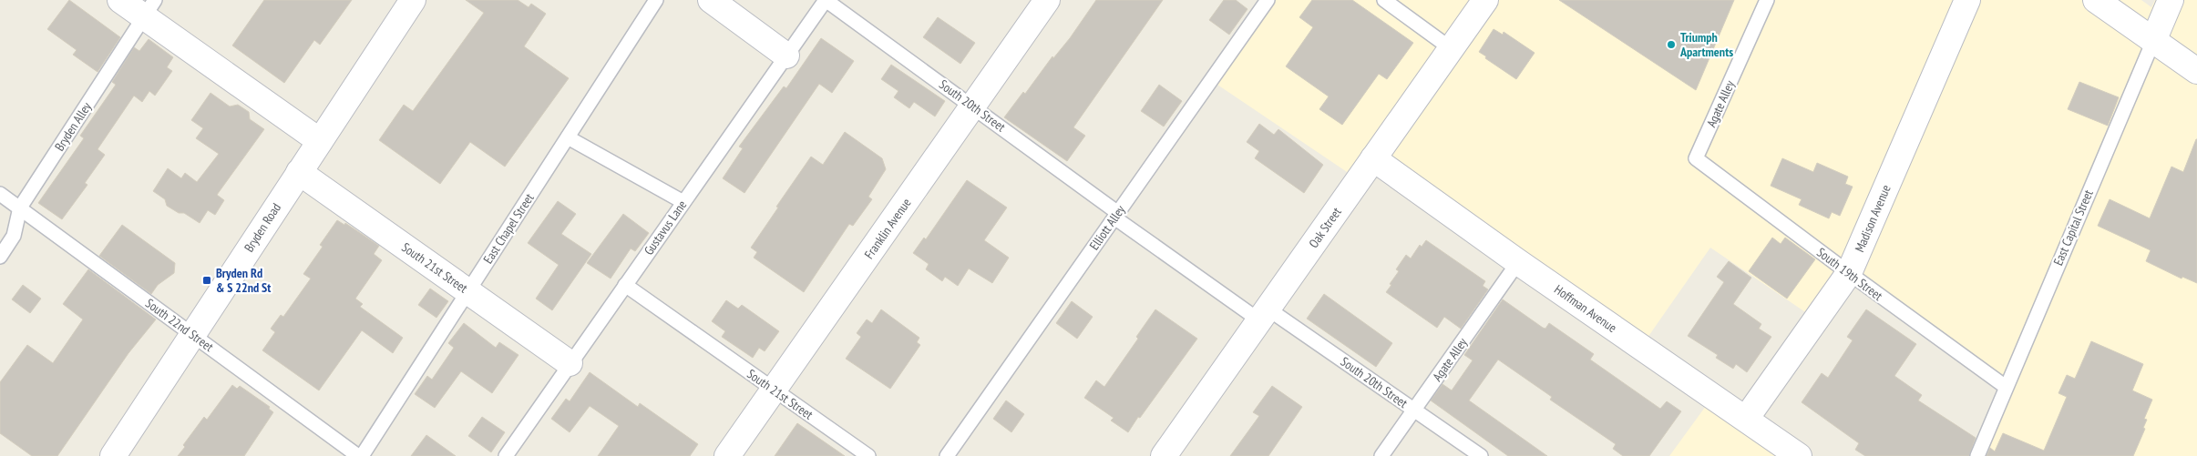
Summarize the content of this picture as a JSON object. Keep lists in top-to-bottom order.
{
  "streets": {
    "street": [
      "Madison Avenue",
      "Bryden Road",
      "Oak Street",
      "East Capital Street",
      "Franklin Avenue",
      "South 21st Street",
      "Hoffman Avenue"
    ],
    "lane": [
      "Agate Alley",
      "South 20th Street",
      "Bryden Alley",
      "Gustavus Lane",
      "Elliott Alley",
      "East Chapel Street",
      "South 19th Street",
      "South 22nd Street"
    ]
  },
  "crossings": [
    ["Agate Alley", "South 20th Street"],
    ["Agate Alley", "South 19th Street"],
    ["Agate Alley", "Hoffman Avenue"],
    ["South 20th Street", "Gustavus Lane"],
    ["South 20th Street", "Elliott Alley"],
    ["South 20th Street", "Oak Street"],
    ["South 20th Street", "Franklin Avenue"],
    ["Bryden Alley", "South 22nd Street"],
    ["Madison Avenue", "South 19th Street"],
    ["Madison Avenue", "Hoffman Avenue"],
    ["Bryden Road", "South 21st Street"],
    ["Bryden Road", "South 22nd Street"],
    ["Gustavus Lane", "South 21st Street"],
    ["Oak Street", "Hoffman Avenue"],
    ["East Capital Street", "South 19th Street"],
    ["East Chapel Street", "South 21st Street"],
    ["East Chapel Street", "South 22nd Street"],
    ["Franklin Avenue", "South 21st Street"]
  ],
  "places": {
    "other": ["Triumph Apartments"],
    "transit": ["Bryden Rd & S 22nd St"]
  }
}
